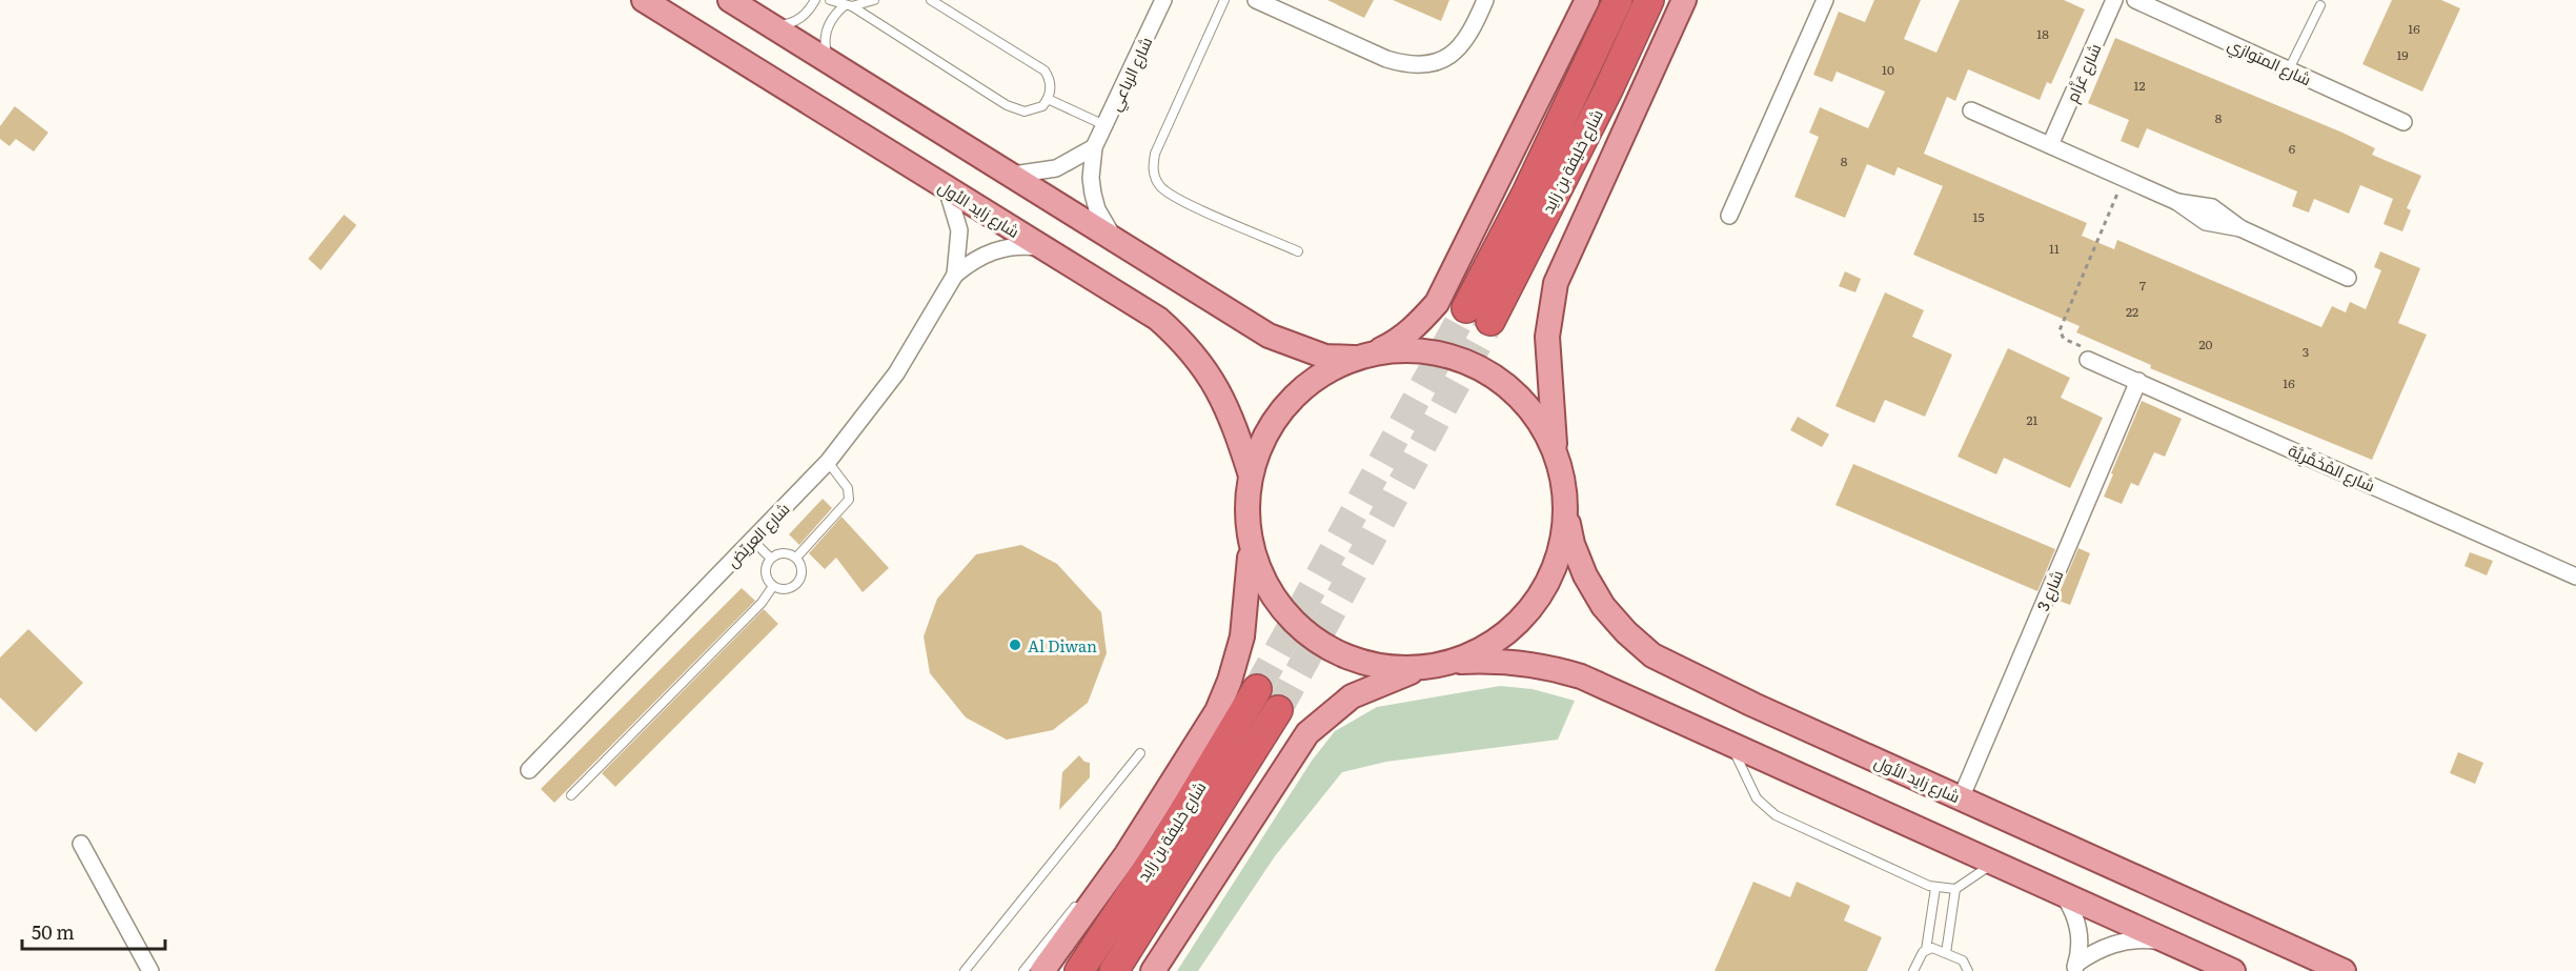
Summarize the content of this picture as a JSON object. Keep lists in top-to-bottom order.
{
  "streets": {
    "highway": ["شارع خليفة بن زايد"],
    "main road": ["شارع زايد الأول"],
    "street": [
      "شارع المتوازي",
      "شارع عَزَّام",
      "شارع الرباعي",
      "شارع المْخَمَّرِيَّة",
      "شارع العريّض",
      "شارع 3"
    ]
  },
  "crossings": [
    ["شارع زايد الأول", "شارع العريّض"],
    ["شارع زايد الأول", "شارع 3"],
    ["شارع المْخَمَّرِيَّة", "شارع 3"]
  ],
  "places": ["Al Diwan"],
  "house_numbers": [
    "16",
    "18",
    "19",
    "10",
    "12",
    "8",
    "6",
    "8",
    "15",
    "11",
    "7",
    "22",
    "20",
    "3",
    "16",
    "21"
  ],
  "scale_bar": "50 m"
}
